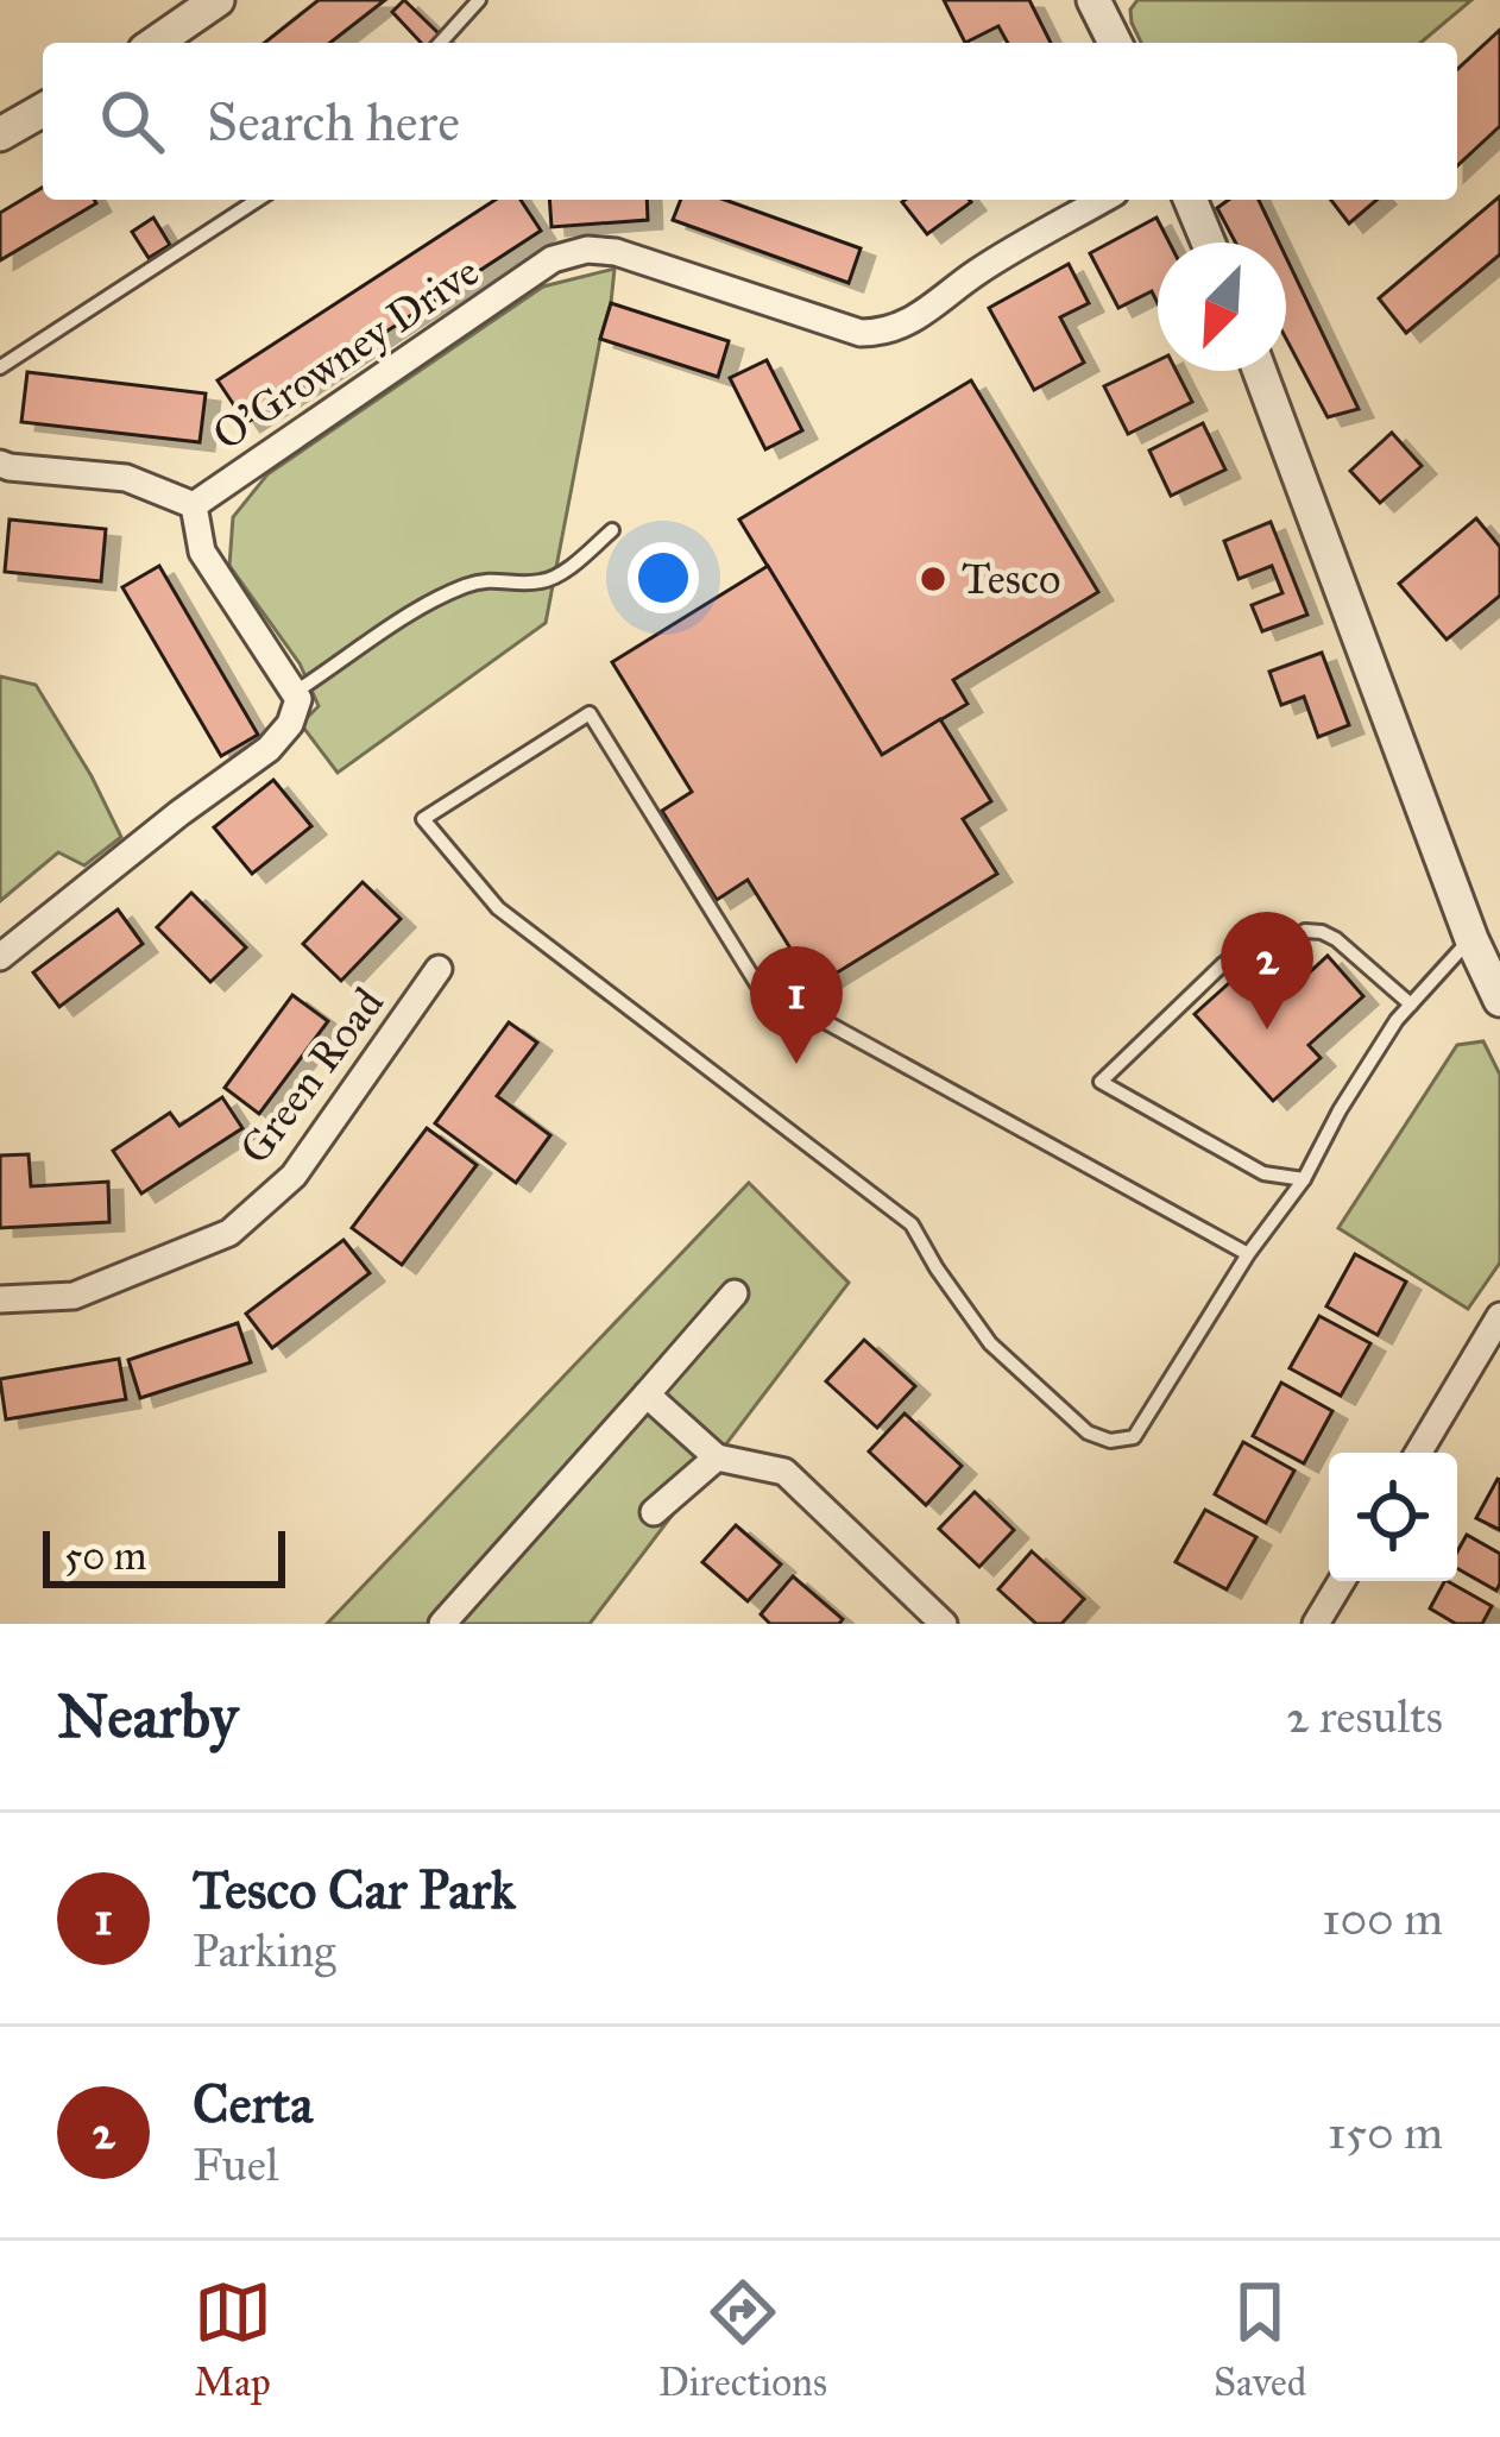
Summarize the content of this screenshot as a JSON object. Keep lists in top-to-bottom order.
{
  "streets": {
    "street": ["O'Growney Drive", "Green Road"]
  },
  "places": ["Tesco"],
  "scale_bar": "50 m",
  "north": "bottom left",
  "page": {
    "search": "Search here",
    "pins": ["2", "1"],
    "scale": "50 m",
    "heading": ["Nearby", "2 results"],
    "list": [
      {
        "mark": "1",
        "name": "Tesco Car Park",
        "note": "Parking",
        "value": "100 m"
      },
      {
        "mark": "2",
        "name": "Certa",
        "note": "Fuel",
        "value": "150 m"
      }
    ],
    "nav": ["Map", "Directions", "Saved"]
  }
}
